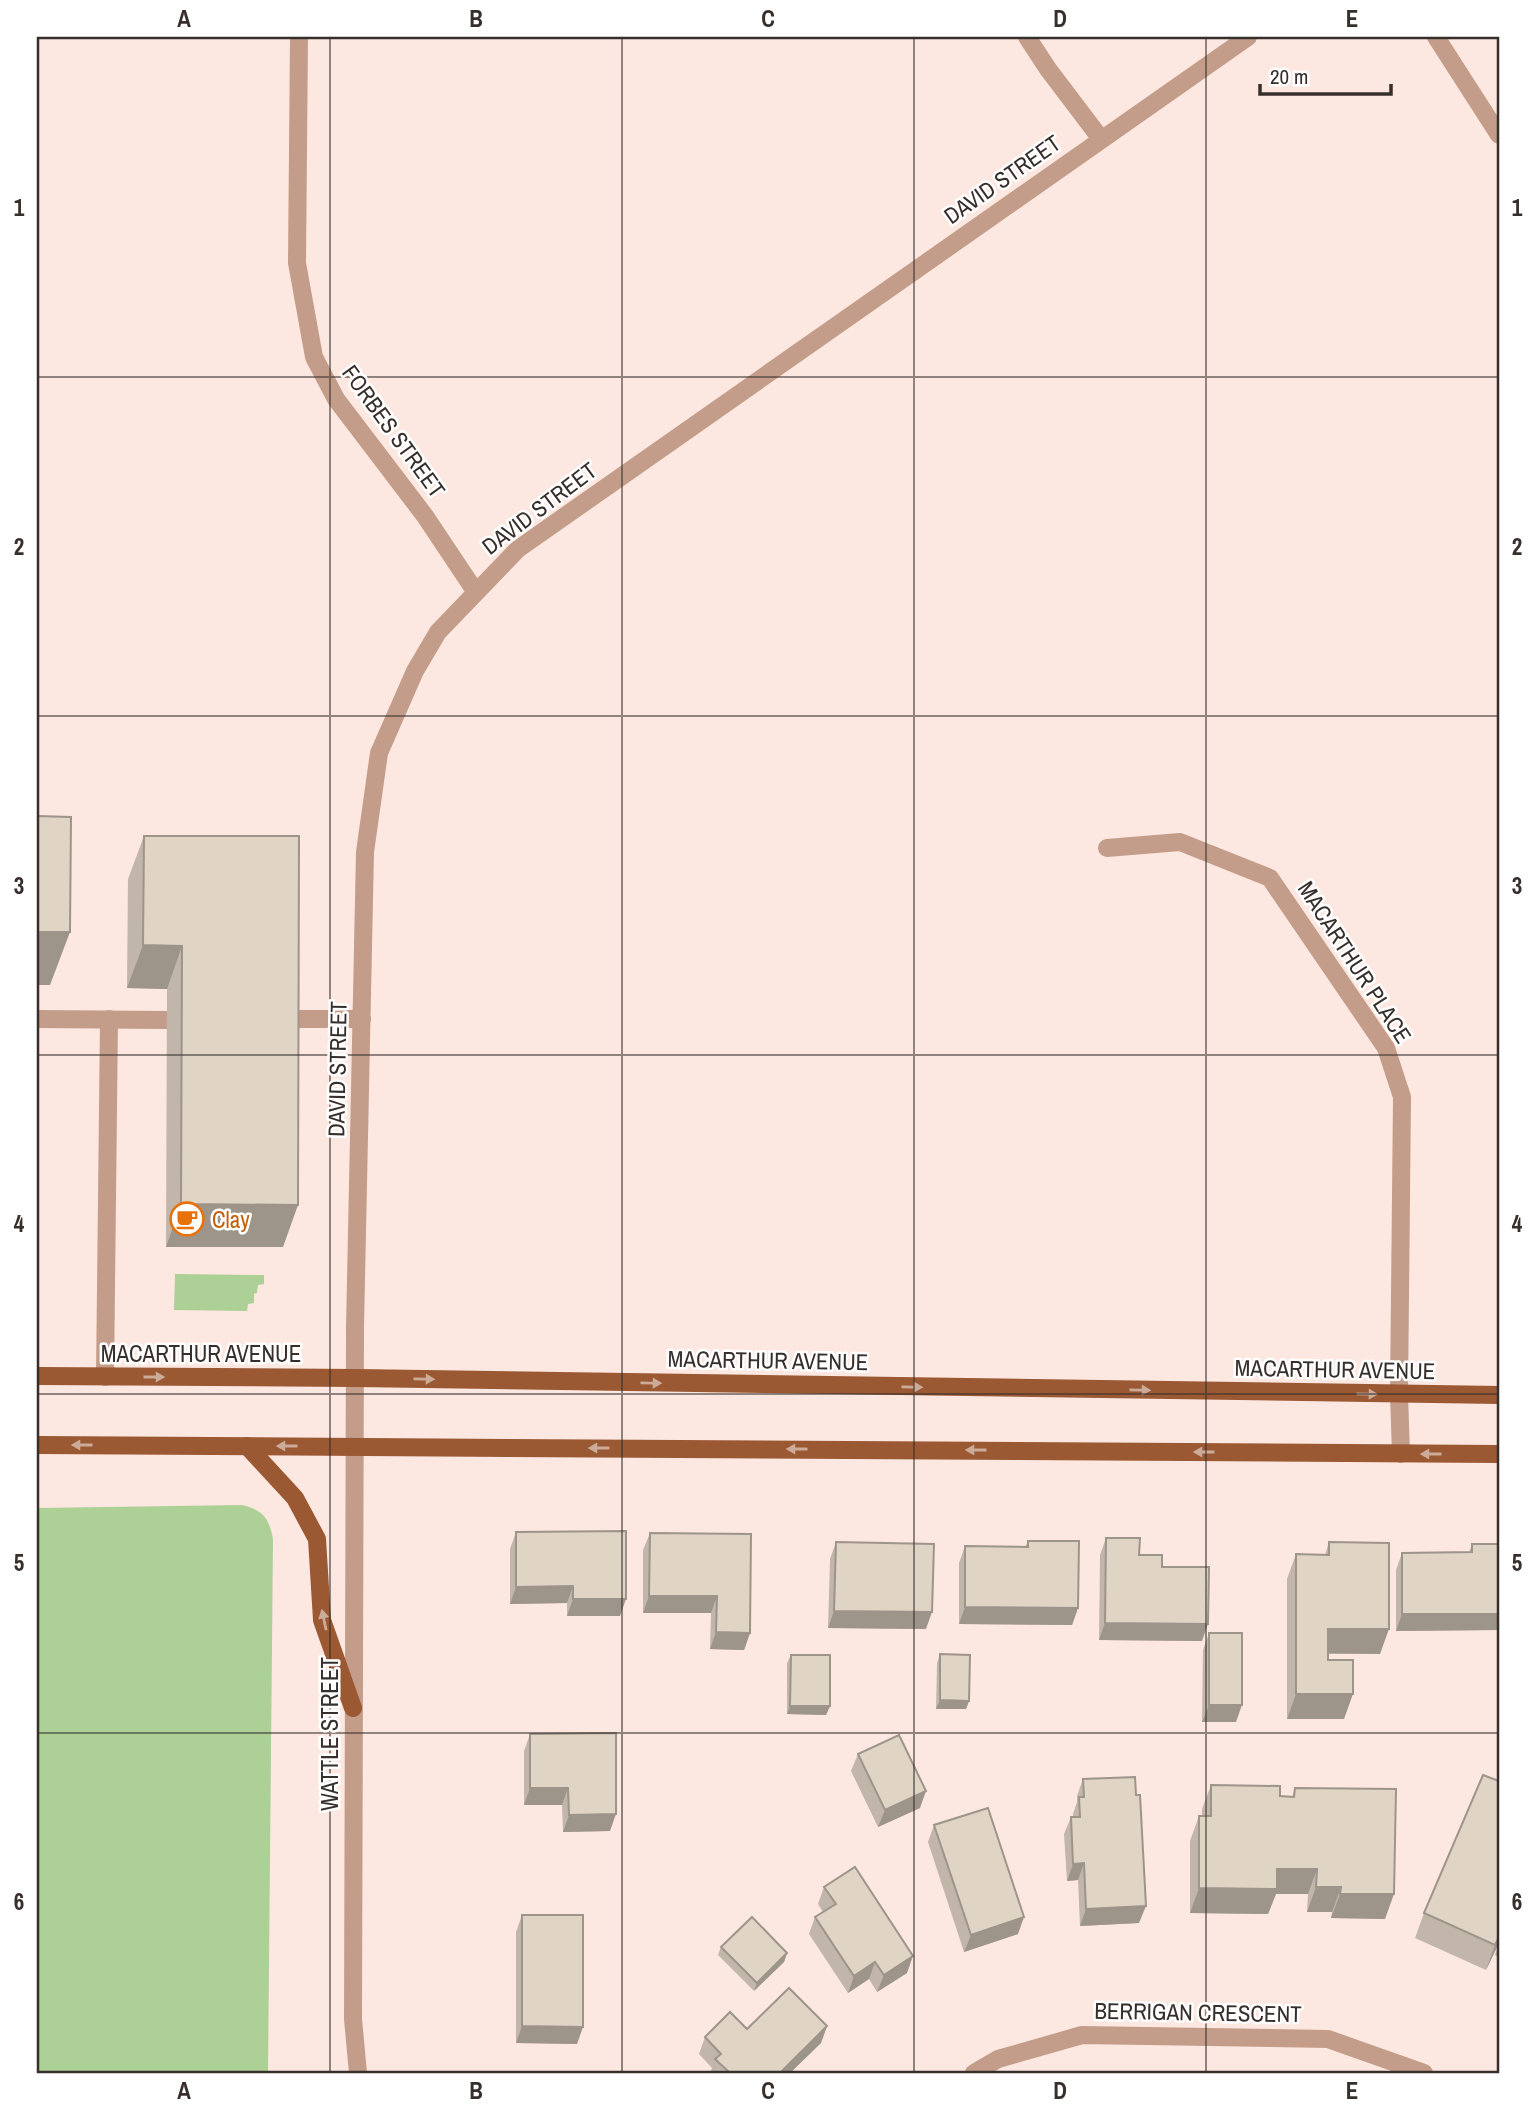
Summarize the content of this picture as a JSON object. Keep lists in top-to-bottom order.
{
  "streets": {
    "main road": ["MACARTHUR AVENUE"],
    "street": [
      "DAVID STREET",
      "FORBES STREET",
      "MACARTHUR PLACE",
      "WATTLE STREET",
      "BERRIGAN CRESCENT"
    ]
  },
  "crossings": [
    ["DAVID STREET", "FORBES STREET"],
    ["DAVID STREET", "MACARTHUR AVENUE"],
    ["DAVID STREET", "WATTLE STREET"],
    ["MACARTHUR PLACE", "MACARTHUR AVENUE"],
    ["MACARTHUR AVENUE", "WATTLE STREET"]
  ],
  "places": {
    "cafe": ["Clay"]
  },
  "scale_bar": "20 m",
  "grid": {
    "columns": [
      "A",
      "B",
      "C",
      "D",
      "E"
    ],
    "rows": [
      "1",
      "2",
      "3",
      "4",
      "5",
      "6"
    ]
  }
}
